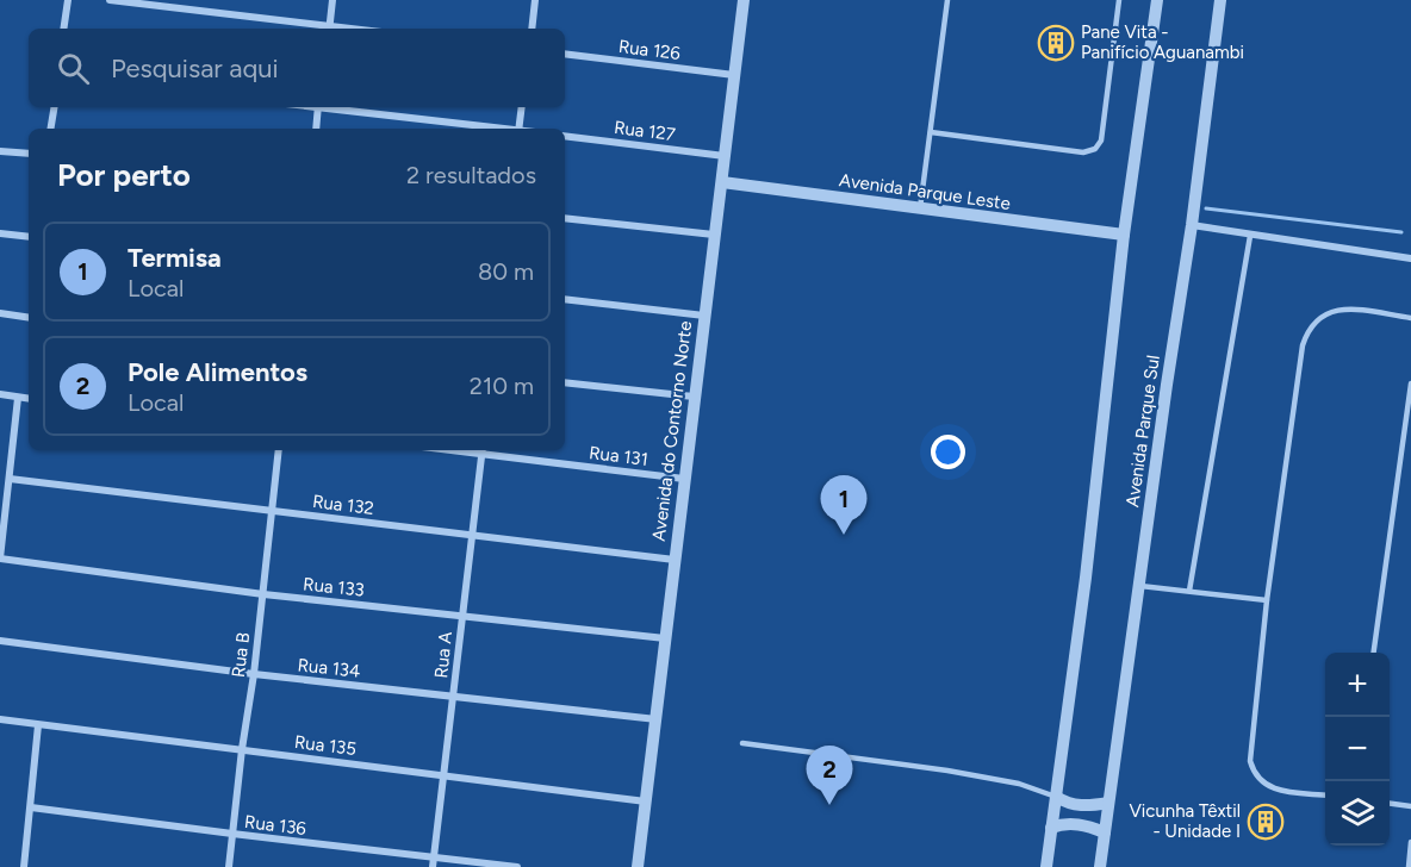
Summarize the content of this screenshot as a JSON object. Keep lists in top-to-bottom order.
{
  "streets": {
    "street": [
      "Rua 126",
      "Rua 127",
      "Avenida Parque Leste",
      "Avenida do Contorno Norte",
      "Avenida Parque Sul",
      "Rua 131",
      "Rua 132",
      "Rua 133",
      "Rua B",
      "Rua A",
      "Rua 134",
      "Rua 135",
      "Rua 136"
    ]
  },
  "crossings": [
    ["Rua 126", "Avenida do Contorno Norte"],
    ["Rua 127", "Avenida do Contorno Norte"],
    ["Avenida Parque Leste", "Avenida do Contorno Norte"],
    ["Avenida do Contorno Norte", "Rua 131"],
    ["Avenida do Contorno Norte", "Rua 132"],
    ["Avenida do Contorno Norte", "Rua 133"],
    ["Avenida do Contorno Norte", "Rua 134"],
    ["Avenida do Contorno Norte", "Rua 135"],
    ["Rua 131", "Rua A"],
    ["Rua 132", "Rua B"],
    ["Rua 132", "Rua A"],
    ["Rua 133", "Rua B"],
    ["Rua 133", "Rua A"],
    ["Rua B", "Rua 134"],
    ["Rua B", "Rua 135"],
    ["Rua B", "Rua 136"],
    ["Rua A", "Rua 134"],
    ["Rua A", "Rua 135"],
    ["Rua A", "Rua 136"]
  ],
  "places": {
    "building": ["Pane Vita - Panifício Aguanambi", "Vicunha Têxtil - Unidade I"]
  },
  "page": {
    "search": "Pesquisar aqui",
    "heading": ["Por perto", "2 resultados"],
    "list": [
      {
        "mark": "1",
        "name": "Termisa",
        "note": "Local",
        "value": "80 m"
      },
      {
        "mark": "2",
        "name": "Pole Alimentos",
        "note": "Local",
        "value": "210 m"
      }
    ],
    "pins": ["1", "2"],
    "map_buttons": ["+", "−"]
  }
}
